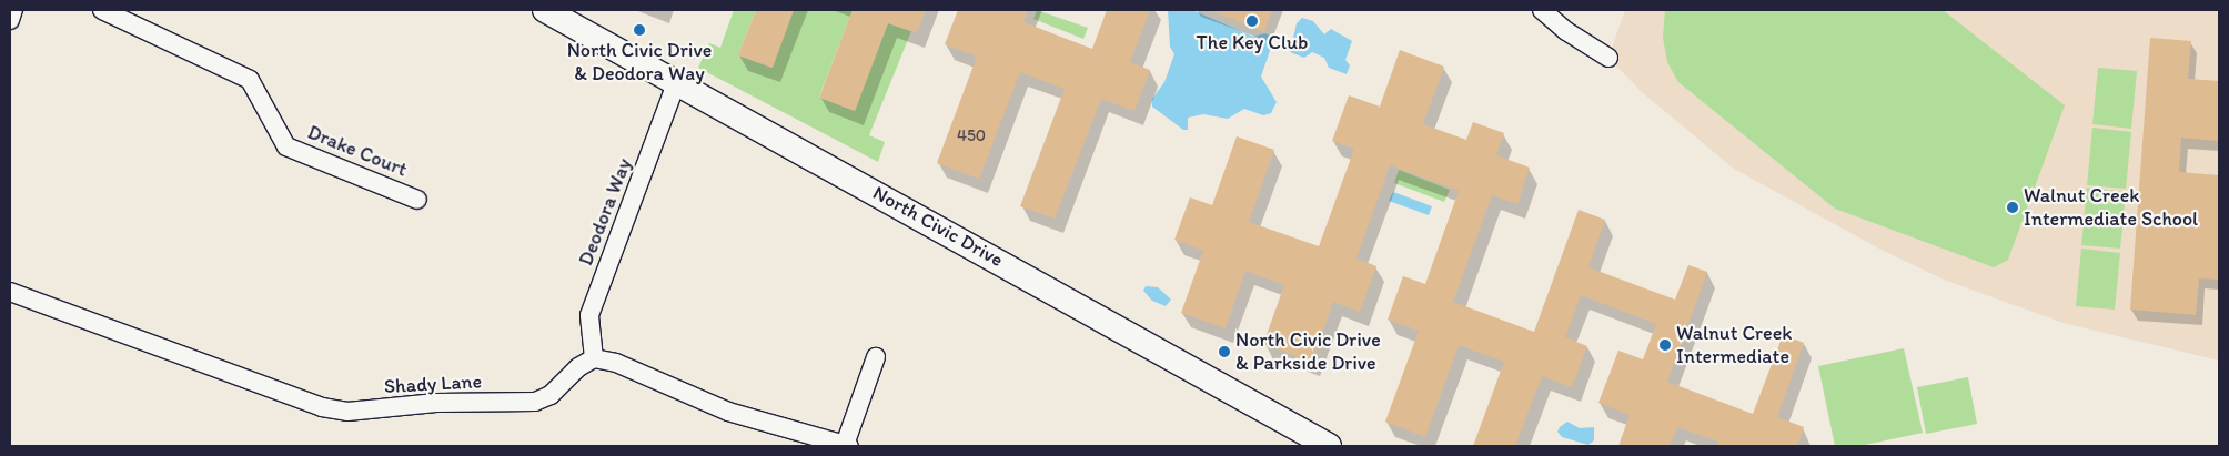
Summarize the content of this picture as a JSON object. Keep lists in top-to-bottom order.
{
  "streets": {
    "main road": ["North Civic Drive"],
    "street": ["Drake Court", "Deodora Way", "Shady Lane"]
  },
  "crossings": [
    ["Deodora Way", "North Civic Drive"],
    ["Deodora Way", "Shady Lane"]
  ],
  "places": [
    "The Key Club",
    "North Civic Drive & Deodora Way",
    "Walnut Creek Intermediate School",
    "Walnut Creek Intermediate",
    "North Civic Drive & Parkside Drive"
  ],
  "house_numbers": ["450"]
}
